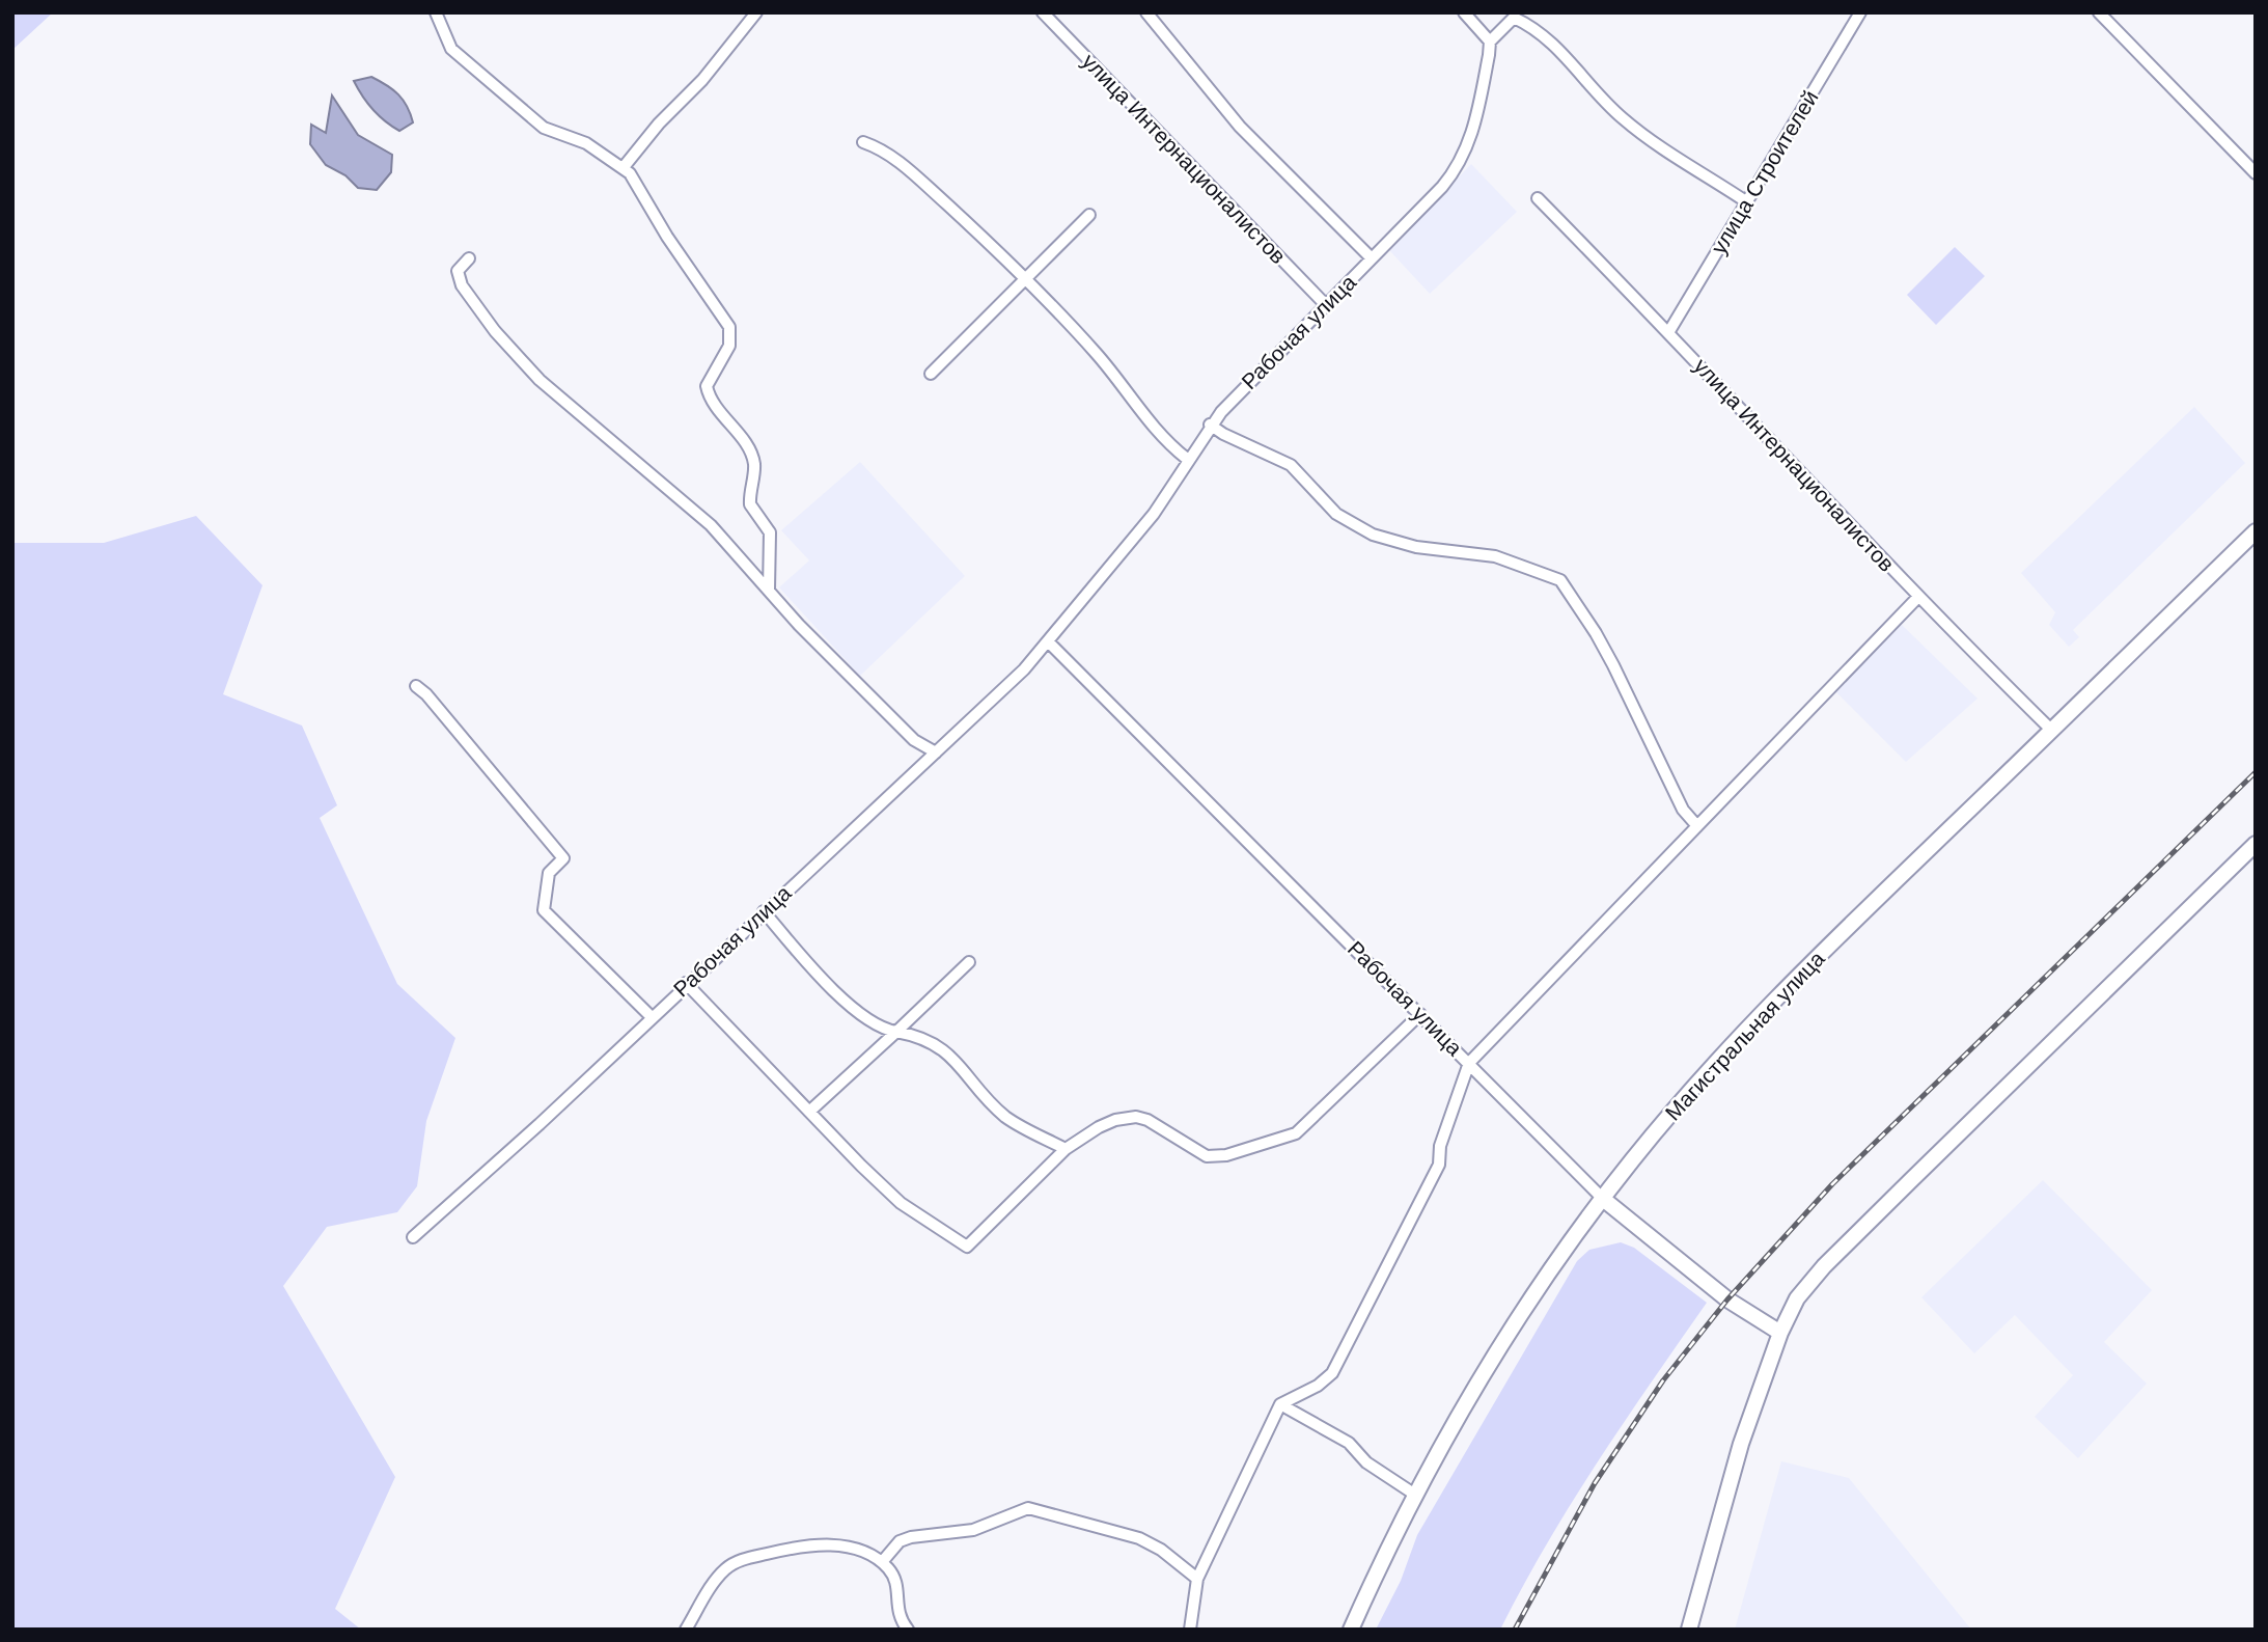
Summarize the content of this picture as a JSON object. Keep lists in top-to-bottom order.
{
  "streets": {
    "main road": ["Рабочая улица", "Магистральная улица"],
    "street": ["улица Интернационалистов", "улица Строителей"]
  },
  "crossings": [
    ["улица Интернационалистов", "улица Строителей"],
    ["улица Интернационалистов", "Рабочая улица"],
    ["улица Интернационалистов", "Магистральная улица"],
    ["Рабочая улица", "Магистральная улица"]
  ]
}
